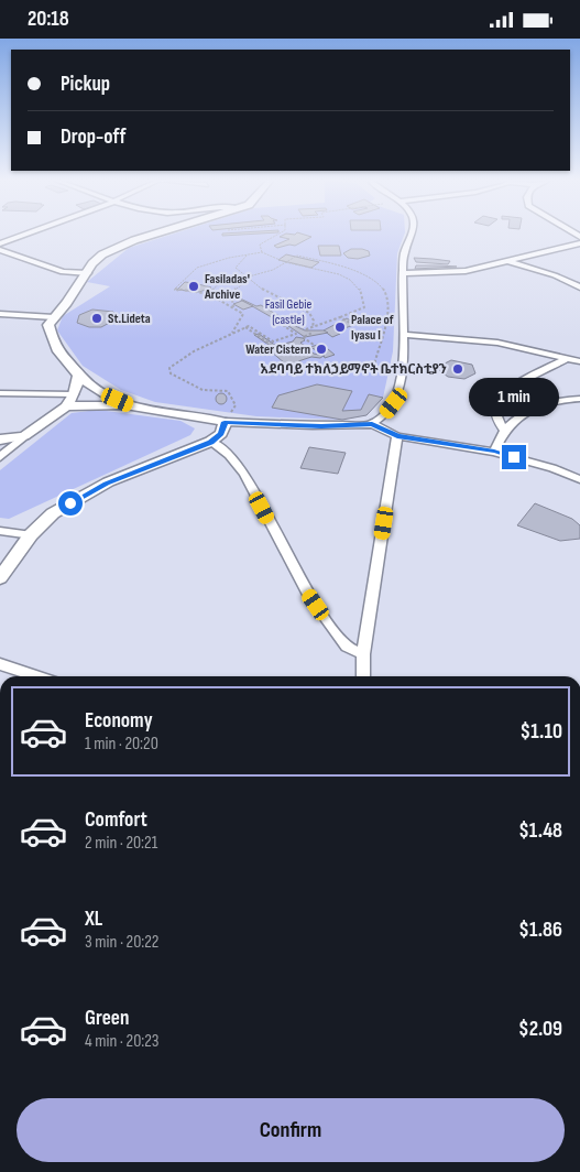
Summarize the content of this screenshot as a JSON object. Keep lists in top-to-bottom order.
{
  "parks": ["Fasil Gebie (castle)"],
  "places": [
    "Fasiladas' Archive",
    "St.Lideta",
    "Palace of Iyasu I",
    "Water Cistern",
    "አደባባይ ተክለኃይማኖት ቤተክርስቲያን"
  ],
  "page": {
    "status": "20:18",
    "banner": ["Pickup", "Drop-off"],
    "bubble": "1 min",
    "list": [
      {
        "name": "Economy",
        "note": "1 min · 20:20",
        "value": "$1.10"
      },
      {
        "name": "Comfort",
        "note": "2 min · 20:21",
        "value": "$1.48"
      },
      {
        "name": "XL",
        "note": "3 min · 20:22",
        "value": "$1.86"
      },
      {
        "name": "Green",
        "note": "4 min · 20:23",
        "value": "$2.09"
      }
    ],
    "buttons": "Confirm"
  }
}
